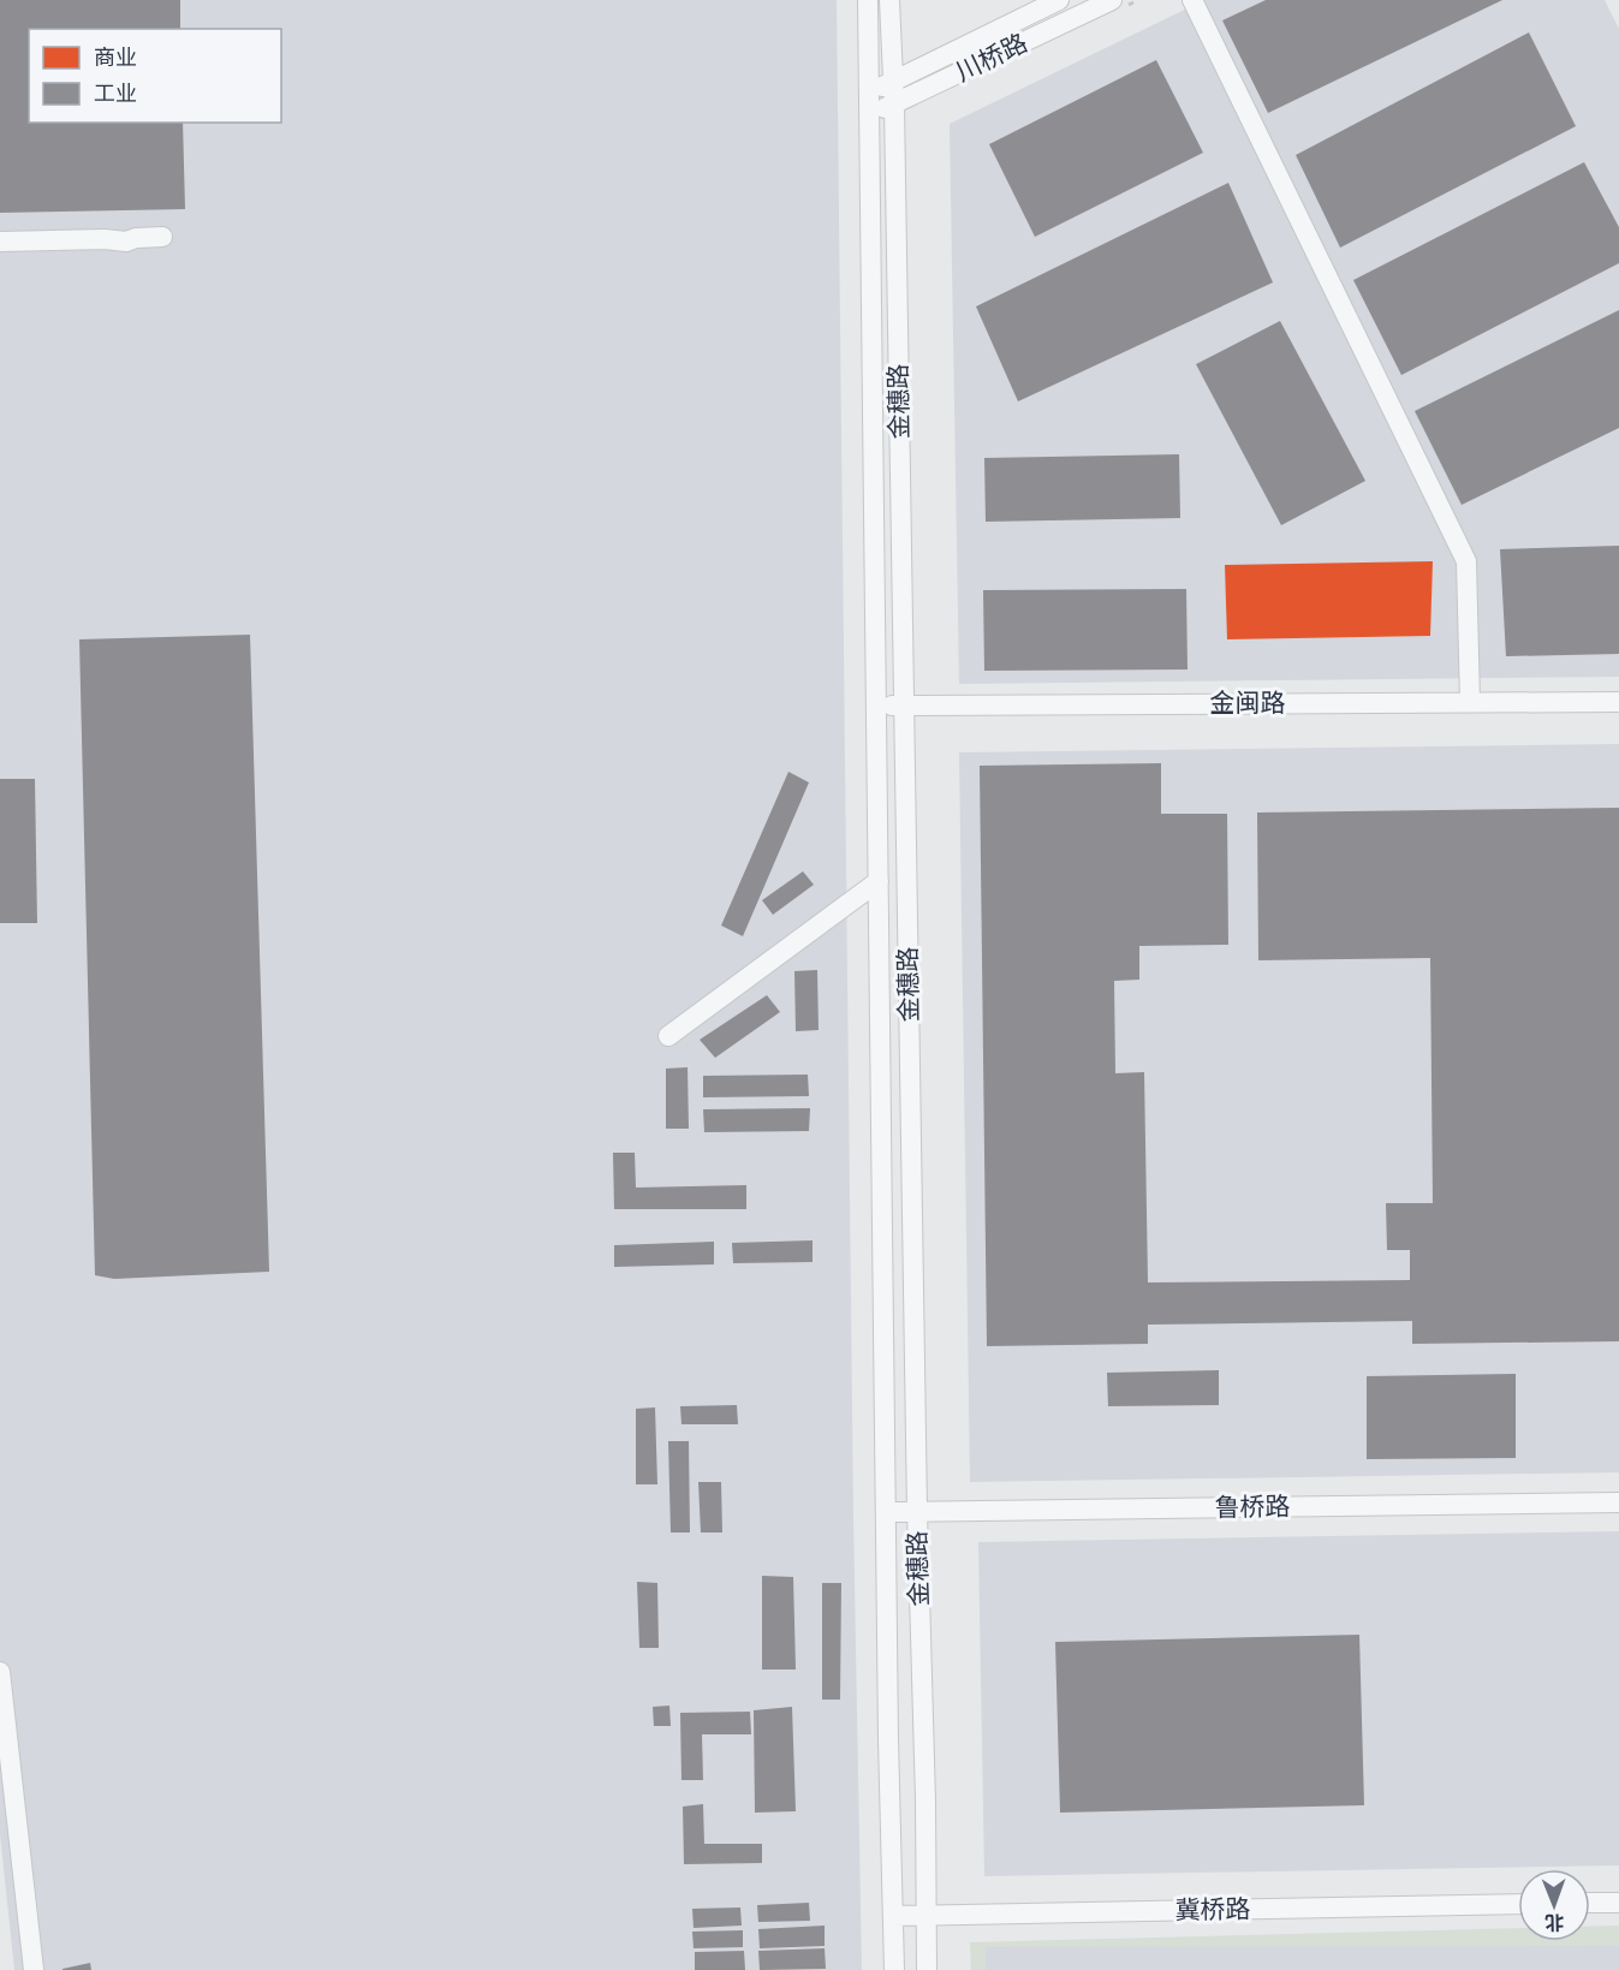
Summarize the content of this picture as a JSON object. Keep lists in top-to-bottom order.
{
  "streets": {
    "street": [
      "川桥路",
      "金穗路",
      "金闽路",
      "鲁桥路",
      "冀桥路"
    ]
  },
  "crossings": [
    ["川桥路", "金穗路"],
    ["金穗路", "金闽路"],
    ["金穗路", "鲁桥路"],
    ["金穗路", "冀桥路"]
  ],
  "legend": ["商业", "工业"],
  "north": "bottom"
}
